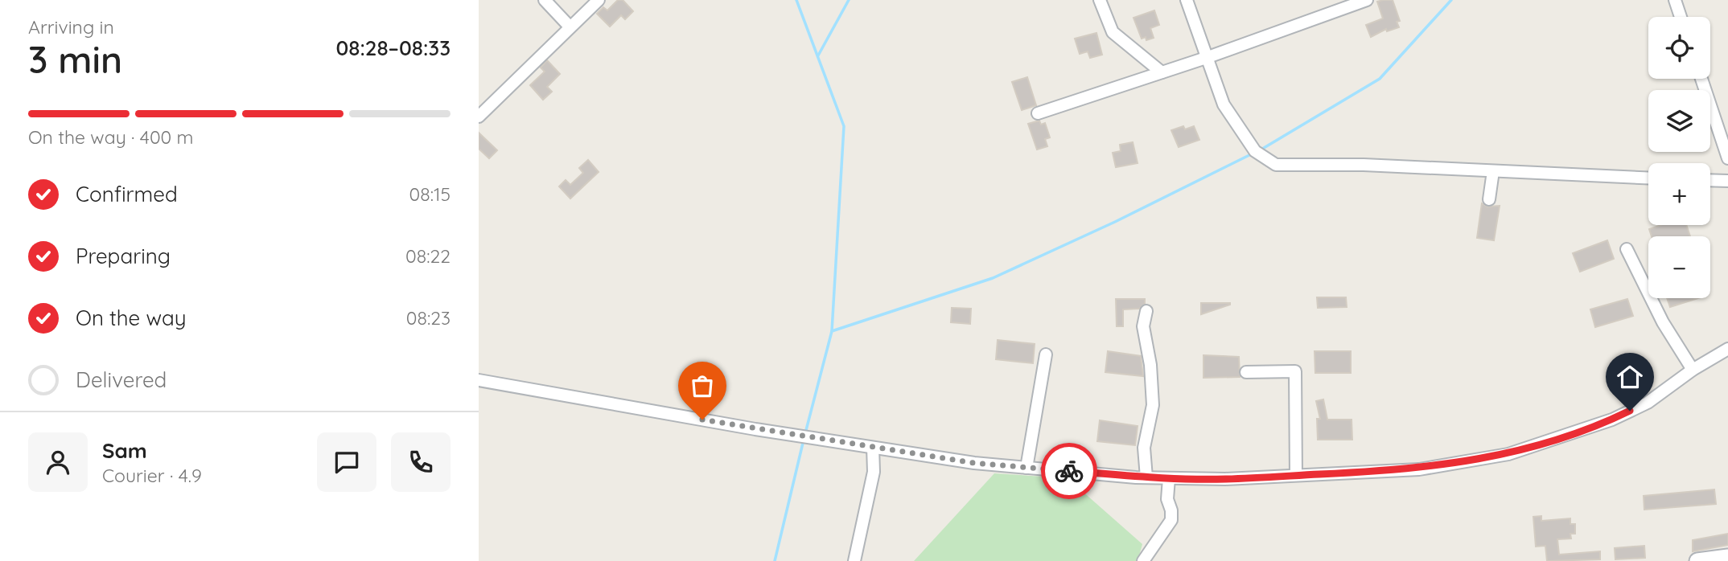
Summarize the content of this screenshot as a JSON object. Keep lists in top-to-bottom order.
{
  "page": {
    "heading": ["3 min", "Arriving in", "08:28–08:33"],
    "panel": ["Sam", "Courier · 4.9"],
    "map_buttons": ["+", "−"],
    "bar": "On the way · 400 m",
    "list": [
      ["Confirmed", "08:15"],
      ["Preparing", "08:22"],
      ["On the way", "08:23"],
      "Delivered"
    ]
  }
}
